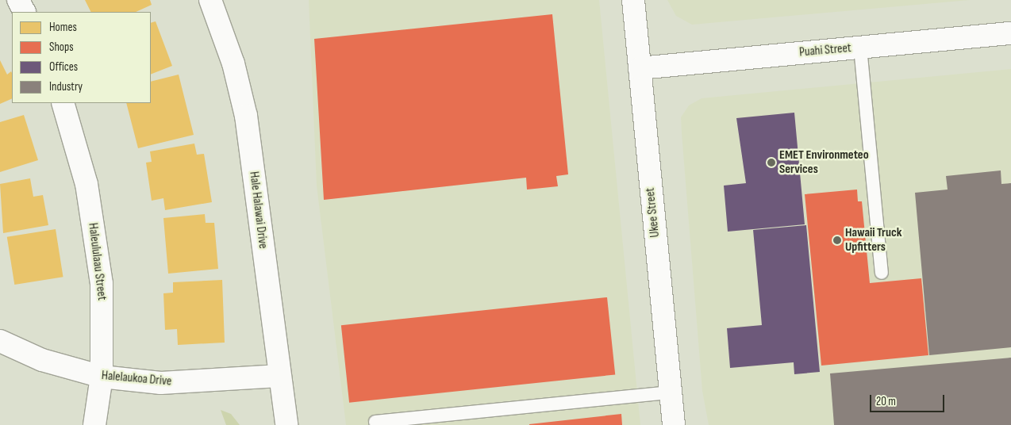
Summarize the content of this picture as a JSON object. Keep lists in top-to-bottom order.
{
  "streets": {
    "street": [
      "Puahi Street",
      "Hale Halawai Drive",
      "Ukee Street",
      "Haleululaau Street",
      "Halelaukoa Drive"
    ]
  },
  "crossings": [
    ["Puahi Street", "Ukee Street"],
    ["Hale Halawai Drive", "Halelaukoa Drive"],
    ["Haleululaau Street", "Halelaukoa Drive"]
  ],
  "places": ["EMET Environmeteo Services", "Hawaii Truck Upfitters"],
  "legend": [
    "Homes",
    "Shops",
    "Offices",
    "Industry"
  ],
  "scale_bar": "20 m"
}
